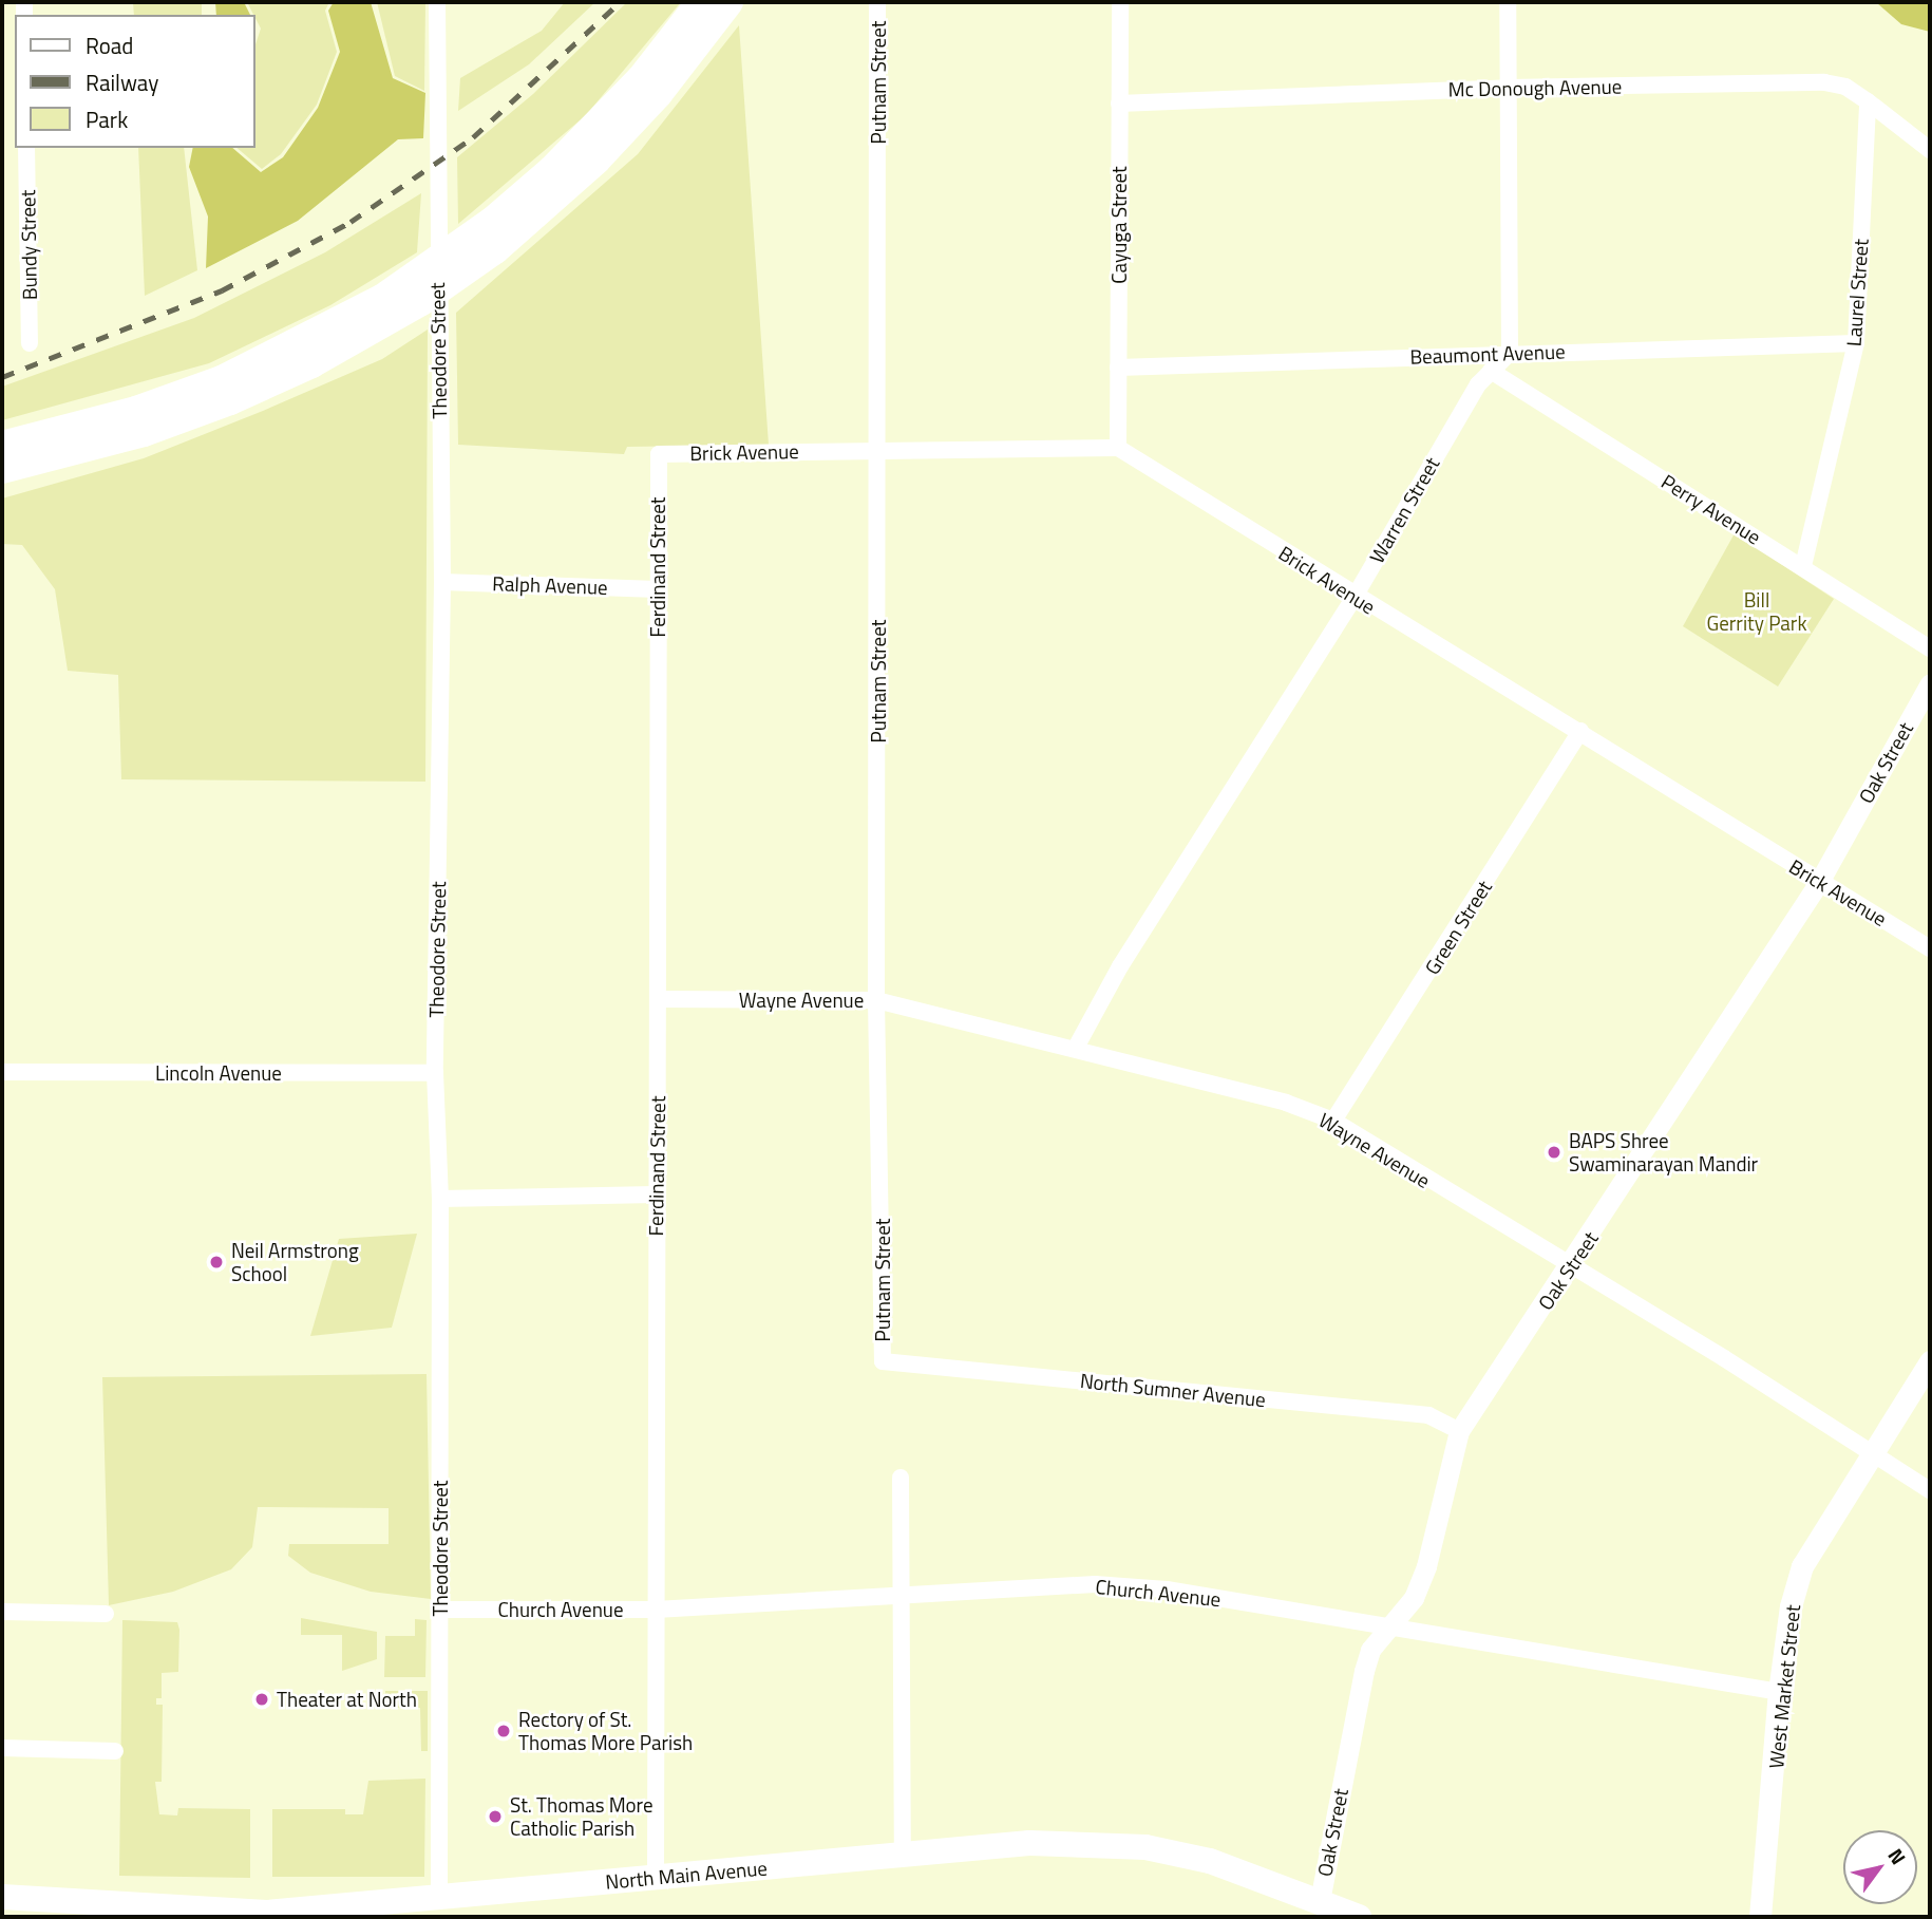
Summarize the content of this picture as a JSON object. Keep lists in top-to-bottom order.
{
  "streets": {
    "main road": ["West Market Street", "North Main Avenue"],
    "street": [
      "Putnam Street",
      "Mc Donough Avenue",
      "Cayuga Street",
      "Bundy Street",
      "Laurel Street",
      "Theodore Street",
      "Beaumont Avenue",
      "Brick Avenue",
      "Perry Avenue",
      "Warren Street",
      "Ferdinand Street",
      "Ralph Avenue",
      "Oak Street",
      "Green Street",
      "Wayne Avenue",
      "Lincoln Avenue",
      "North Sumner Avenue",
      "Church Avenue"
    ]
  },
  "crossings": [
    ["Putnam Street", "Brick Avenue"],
    ["Putnam Street", "Wayne Avenue"],
    ["Putnam Street", "North Sumner Avenue"],
    ["Mc Donough Avenue", "Cayuga Street"],
    ["Mc Donough Avenue", "Laurel Street"],
    ["Cayuga Street", "Beaumont Avenue"],
    ["Cayuga Street", "Brick Avenue"],
    ["Laurel Street", "Beaumont Avenue"],
    ["Laurel Street", "Perry Avenue"],
    ["Theodore Street", "Ralph Avenue"],
    ["Theodore Street", "Lincoln Avenue"],
    ["Theodore Street", "Church Avenue"],
    ["Theodore Street", "North Main Avenue"],
    ["Beaumont Avenue", "Warren Street"],
    ["Brick Avenue", "Warren Street"],
    ["Brick Avenue", "Ferdinand Street"],
    ["Brick Avenue", "Oak Street"],
    ["Brick Avenue", "Green Street"],
    ["Perry Avenue", "Warren Street"],
    ["Warren Street", "Wayne Avenue"],
    ["Ferdinand Street", "Ralph Avenue"],
    ["Ferdinand Street", "Wayne Avenue"],
    ["Ferdinand Street", "Church Avenue"],
    ["Ferdinand Street", "North Main Avenue"],
    ["Oak Street", "Wayne Avenue"],
    ["Oak Street", "North Sumner Avenue"],
    ["Oak Street", "Church Avenue"],
    ["Oak Street", "North Main Avenue"],
    ["Green Street", "Wayne Avenue"],
    ["Wayne Avenue", "West Market Street"],
    ["Church Avenue", "West Market Street"]
  ],
  "parks": ["Bill Gerrity Park"],
  "places": [
    "BAPS Shree Swaminarayan Mandir",
    "Neil Armstrong School",
    "Theater at North",
    "Rectory of St. Thomas More Parish",
    "St. Thomas More Catholic Parish"
  ],
  "legend": ["Road", "Railway", "Park"],
  "north": "top right"
}
